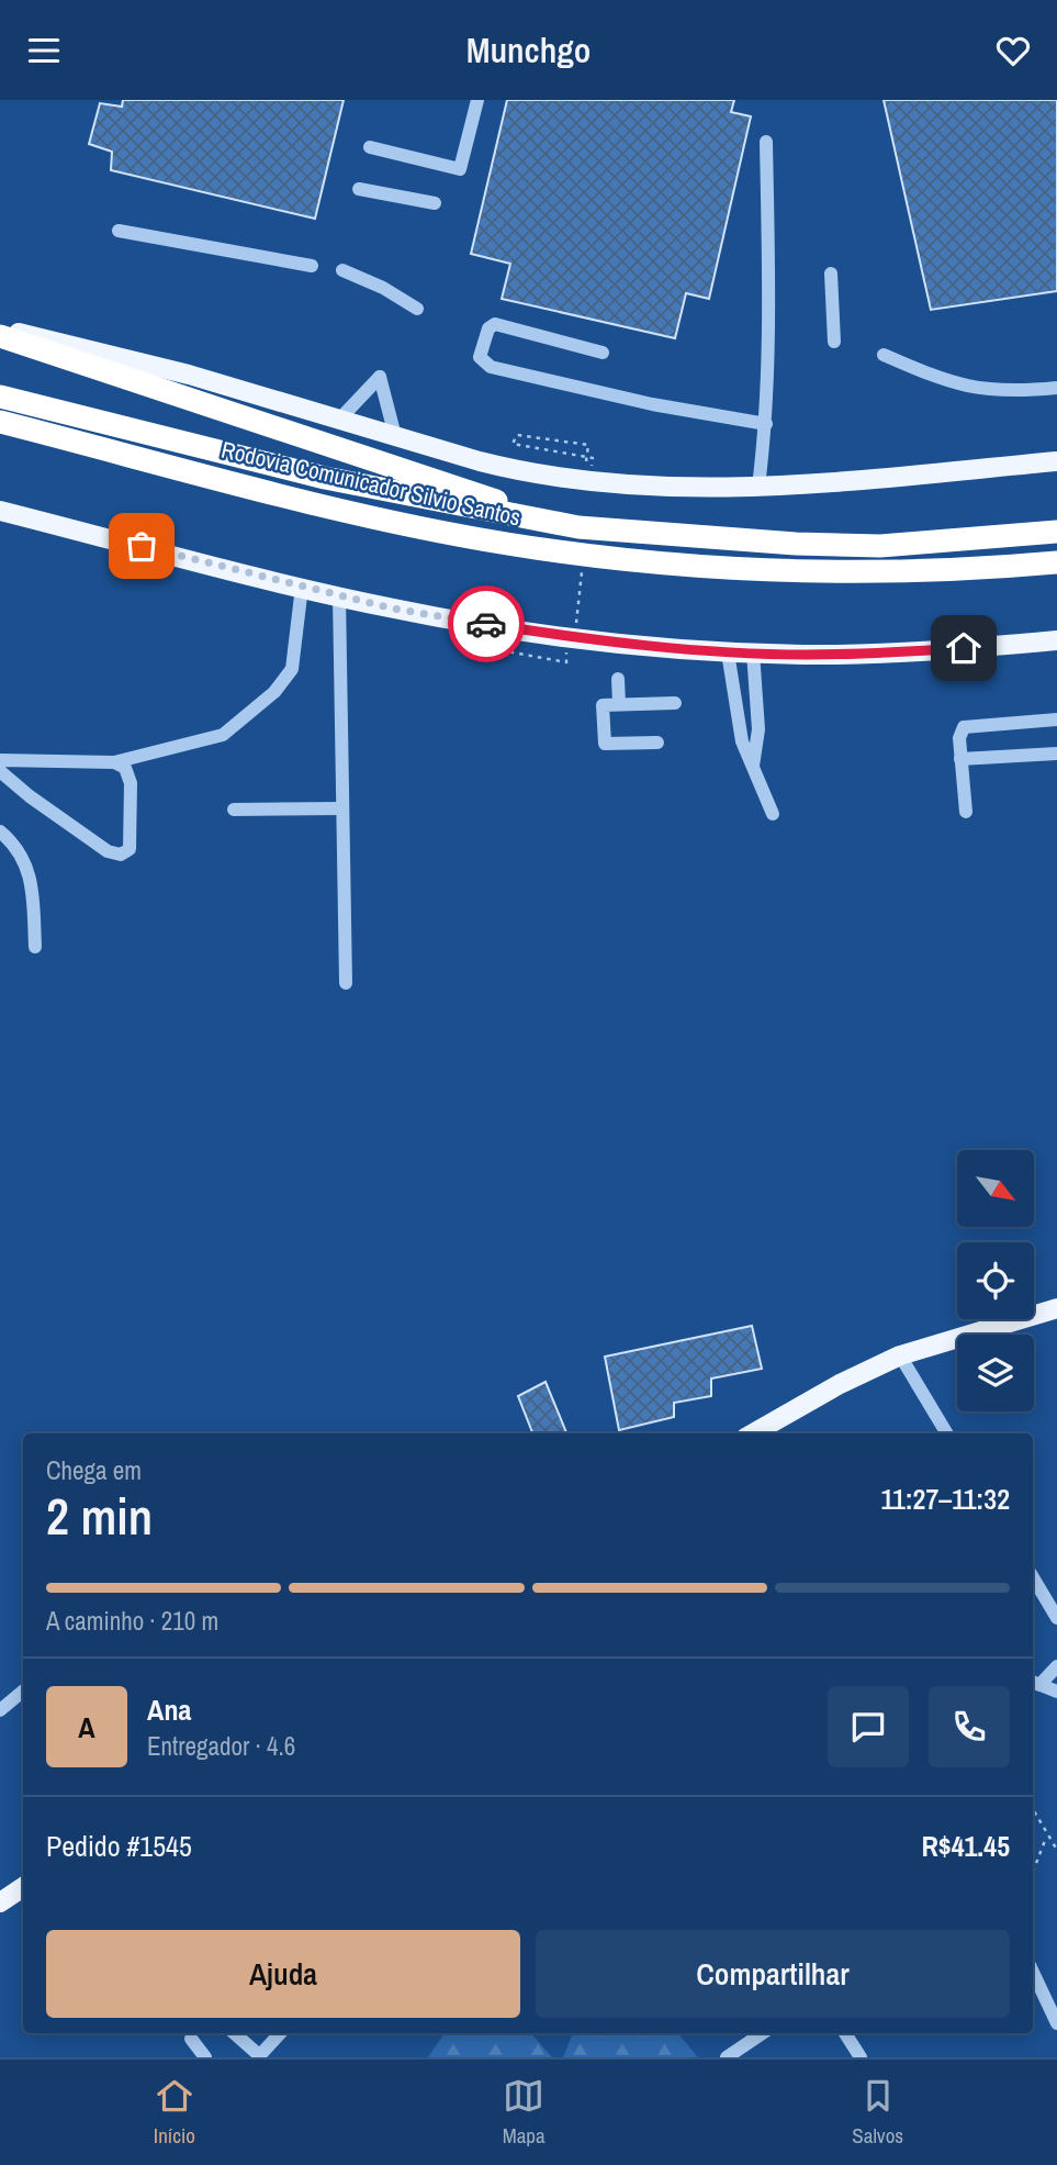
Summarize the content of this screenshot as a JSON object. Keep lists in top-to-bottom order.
{
  "streets": {
    "highway": ["Rodovia Comunicador Silvio Santos"]
  },
  "north": "bottom right",
  "page": {
    "header": "Munchgo",
    "heading": ["2 min", "Chega em", "11:27–11:32"],
    "panel": [
      "Ana",
      "Entregador · 4.6",
      "Pedido #1545",
      "R$41.45"
    ],
    "bar": "A caminho · 210 m",
    "round": "A",
    "buttons": ["Ajuda", "Compartilhar"],
    "tabs": ["Início", "Mapa", "Salvos"]
  }
}
